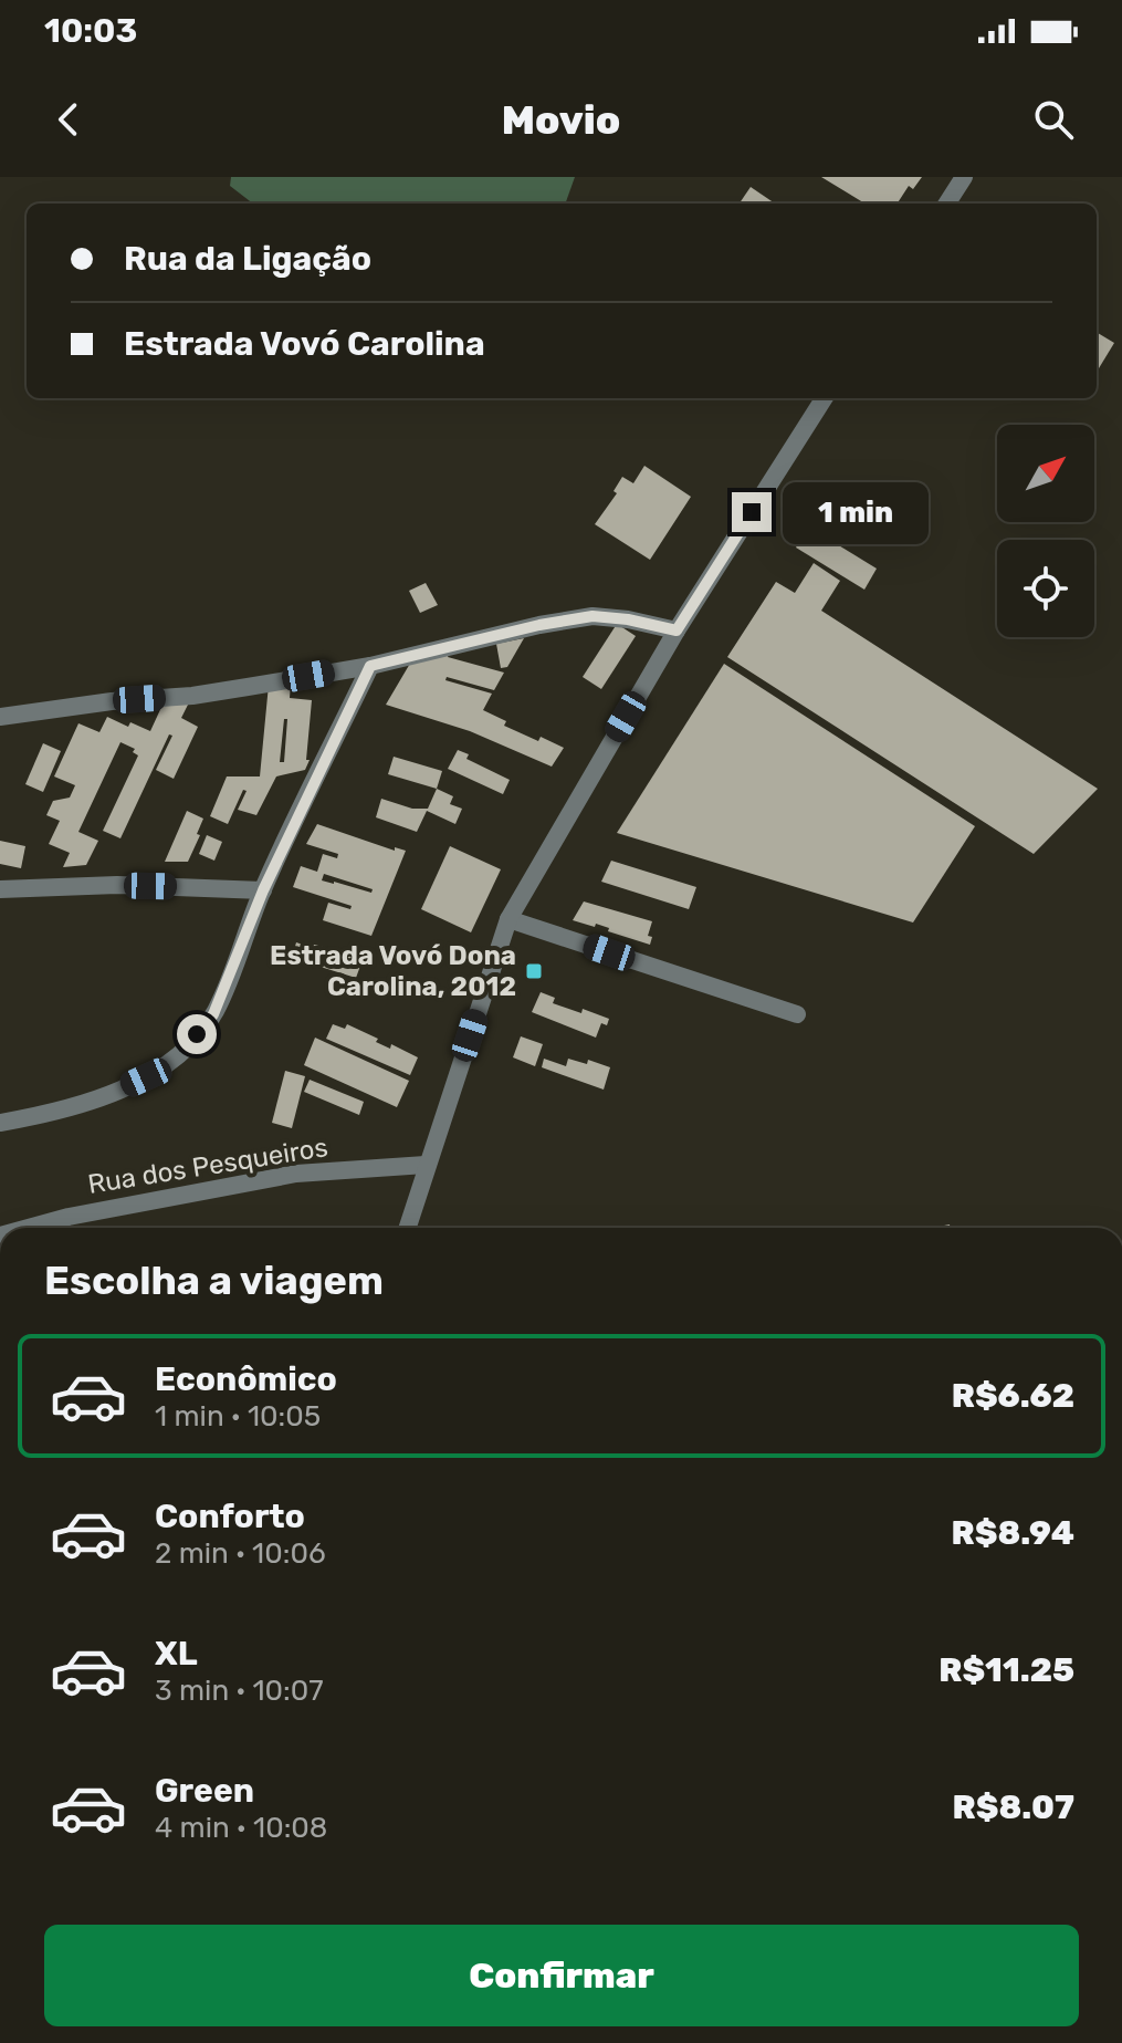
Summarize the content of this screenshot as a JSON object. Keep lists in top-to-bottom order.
{
  "streets": {
    "street": ["Rua dos Pesqueiros"]
  },
  "places": {
    "transit": ["Estrada Vovó Dona Carolina, 2012"]
  },
  "north": "top right",
  "page": {
    "status": "10:03",
    "header": "Movio",
    "banner": ["Rua da Ligação", "Estrada Vovó Carolina"],
    "bubble": "1 min",
    "heading": "Escolha a viagem",
    "list": [
      {
        "name": "Econômico",
        "note": "1 min · 10:05",
        "value": "R$6.62"
      },
      {
        "name": "Conforto",
        "note": "2 min · 10:06",
        "value": "R$8.94"
      },
      {
        "name": "XL",
        "note": "3 min · 10:07",
        "value": "R$11.25"
      },
      {
        "name": "Green",
        "note": "4 min · 10:08",
        "value": "R$8.07"
      }
    ],
    "buttons": "Confirmar"
  }
}
